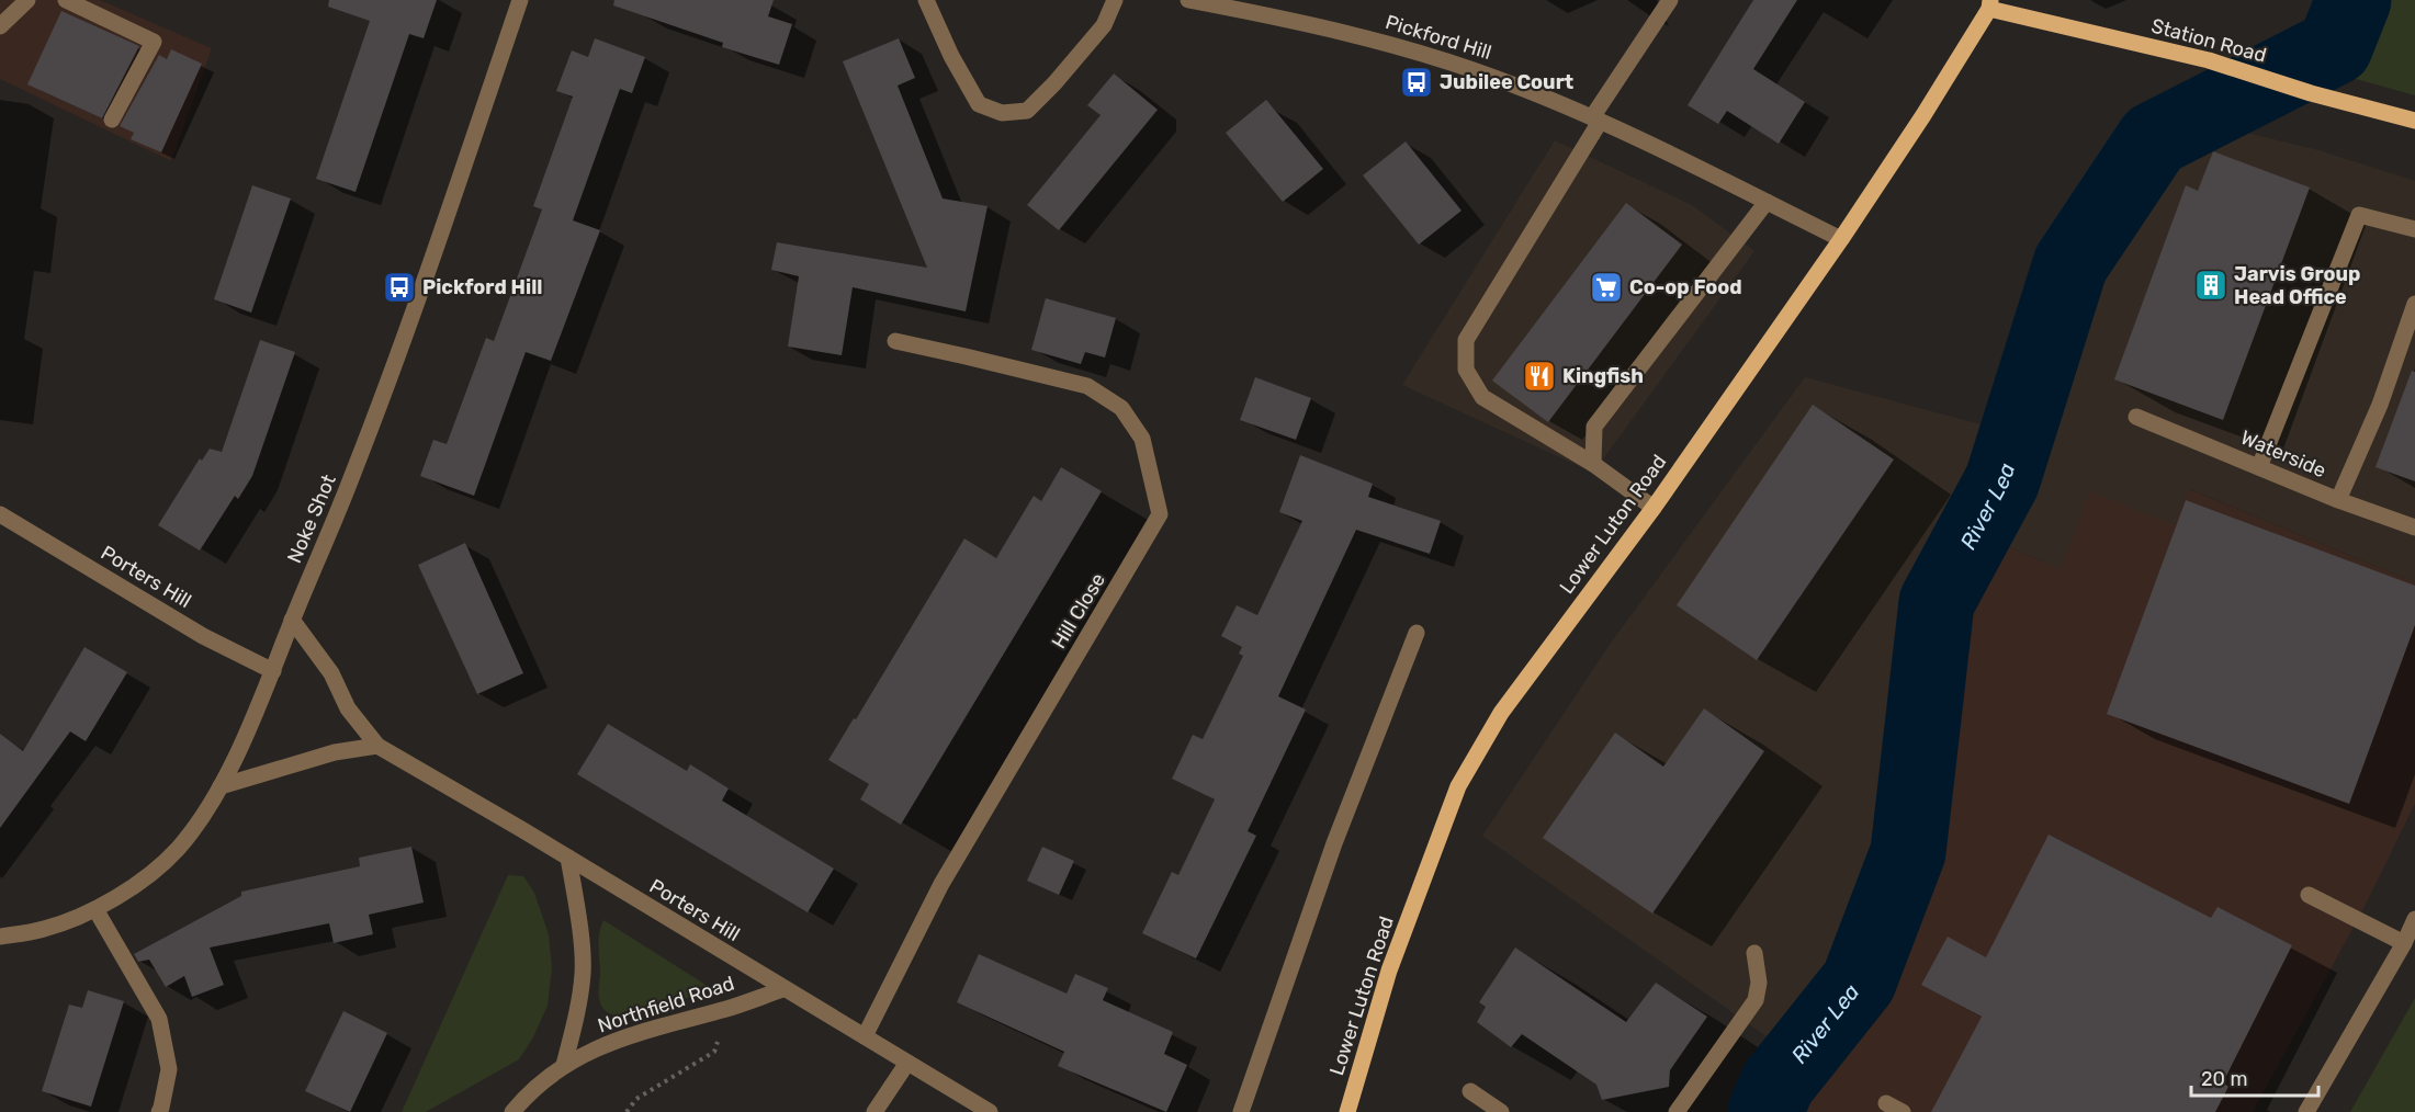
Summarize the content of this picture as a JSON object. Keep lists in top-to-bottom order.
{
  "streets": {
    "main road": ["Station Road", "Lower Luton Road"],
    "street": [
      "Pickford Hill",
      "Waterside",
      "Noke Shot",
      "Porters Hill",
      "Hill Close",
      "Northfield Road"
    ]
  },
  "crossings": [
    ["Pickford Hill", "Lower Luton Road"],
    ["Station Road", "Lower Luton Road"],
    ["Noke Shot", "Porters Hill"],
    ["Porters Hill", "Hill Close"],
    ["Porters Hill", "Northfield Road"]
  ],
  "water": ["River Lea"],
  "places": {
    "bus stop": ["Jubilee Court", "Pickford Hill"],
    "building": ["Jarvis Group Head Office"],
    "supermarket": ["Co-op Food"],
    "restaurant": ["Kingfish"]
  },
  "scale_bar": "20 m"
}
